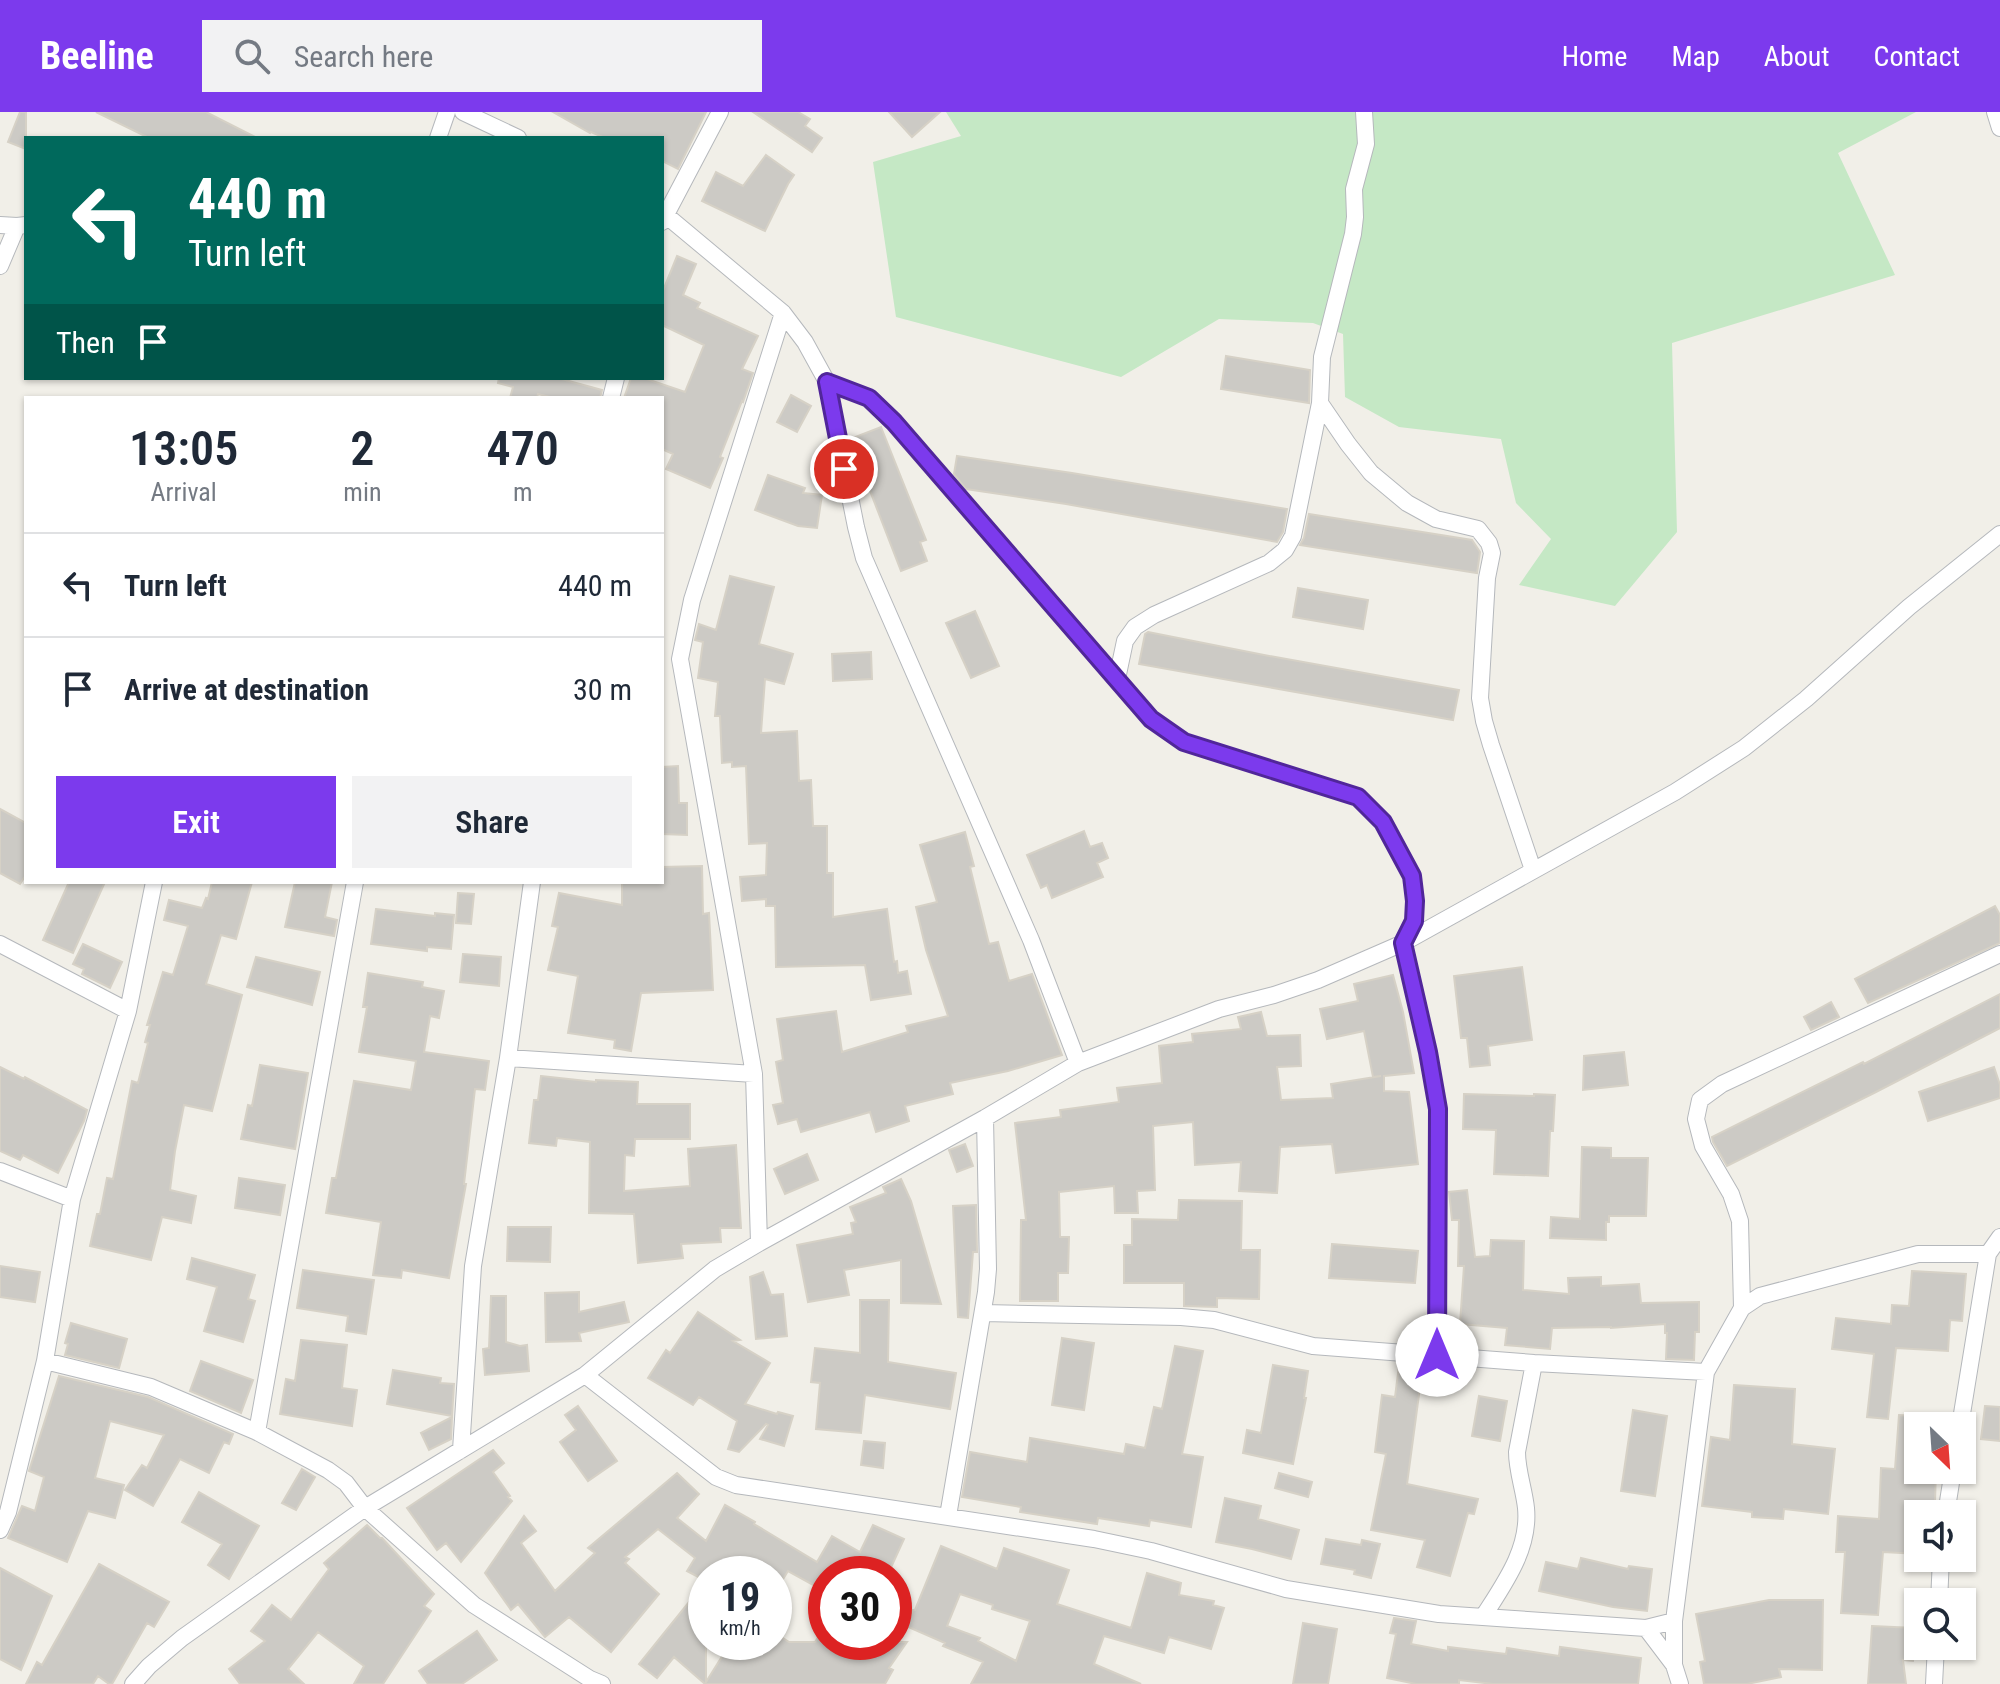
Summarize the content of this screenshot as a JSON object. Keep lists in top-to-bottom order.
{
  "north": "bottom right",
  "page": {
    "header": "Beeline",
    "search": "Search here",
    "nav": [
      "Home",
      "Map",
      "About",
      "Contact"
    ],
    "turn": ["440 m", "Turn left"],
    "then": "Then",
    "eta": [
      "13:05",
      "Arrival",
      "2",
      "min",
      "470",
      "m"
    ],
    "list": [
      {
        "name": "Turn left",
        "value": "440 m"
      },
      {
        "name": "Arrive at destination",
        "value": "30 m"
      }
    ],
    "buttons": ["Exit", "Share"],
    "speed": "19 km/h",
    "limit": "30"
  }
}
